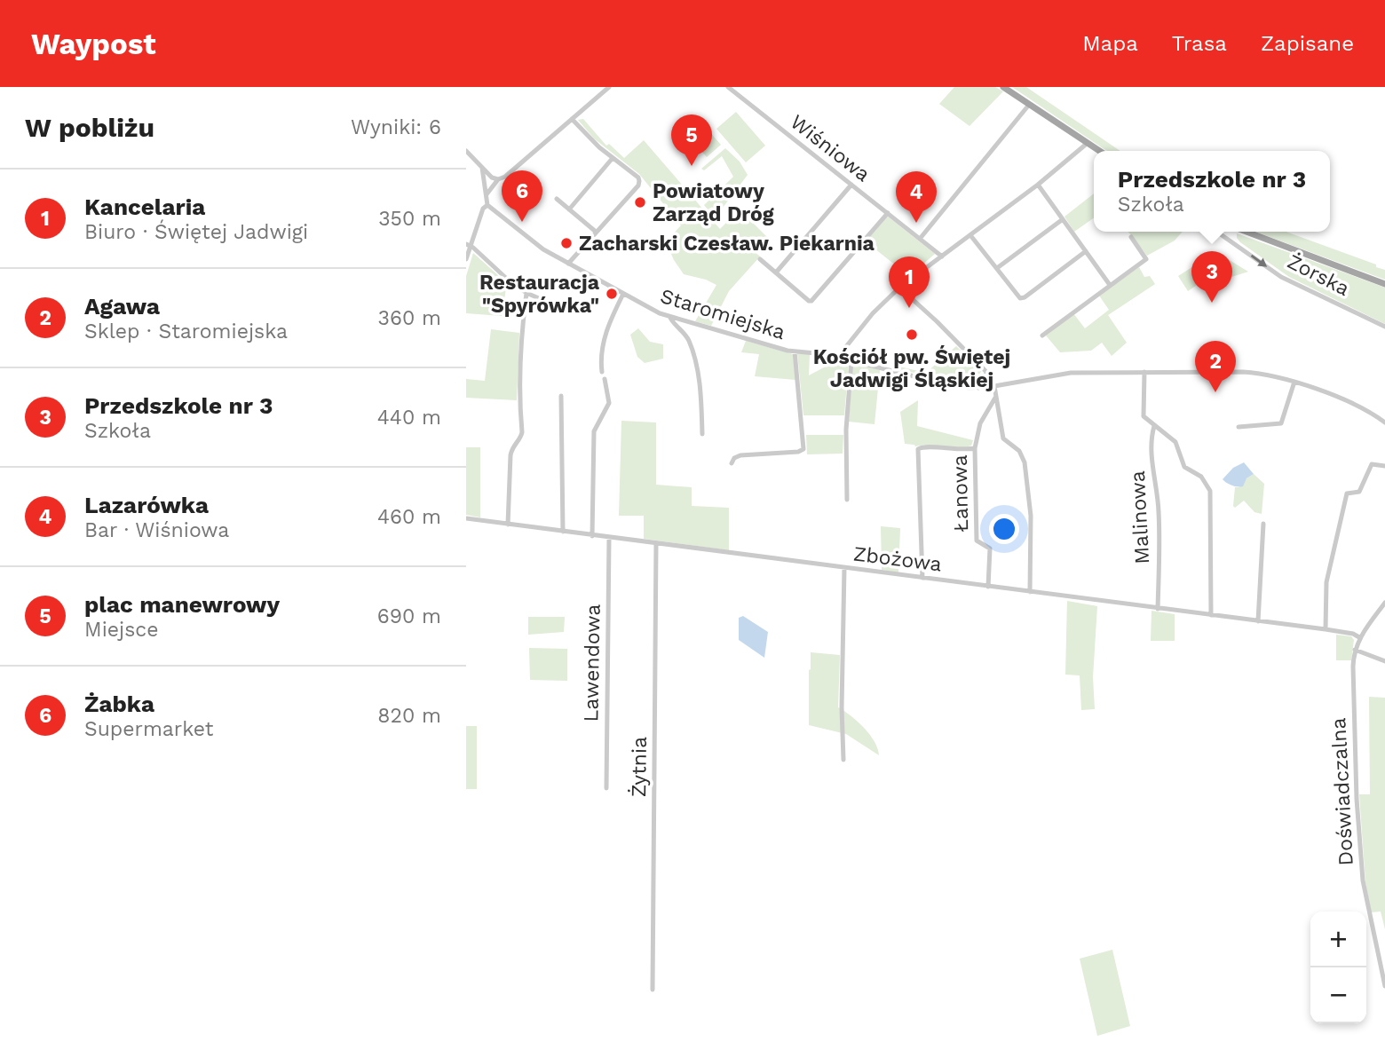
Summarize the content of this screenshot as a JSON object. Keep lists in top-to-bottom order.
{
  "streets": {
    "street": [
      "Wiśniowa",
      "Żorska",
      "Staromiejska",
      "Łanowa",
      "Malinowa",
      "Zbożowa",
      "Lawendowa",
      "Żytnia",
      "Doświadczalna"
    ]
  },
  "crossings": [
    ["Łanowa", "Zbożowa"],
    ["Malinowa", "Zbożowa"],
    ["Zbożowa", "Lawendowa"],
    ["Zbożowa", "Żytnia"],
    ["Zbożowa", "Doświadczalna"]
  ],
  "one_way": ["Żorska"],
  "places": [
    "Powiatowy Zarząd Dróg",
    "Zacharski Czesław. Piekarnia",
    "Restauracja \"Spyrówka\"",
    "Kościół pw. Świętej Jadwigi Śląskiej"
  ],
  "page": {
    "header": "Waypost",
    "nav": ["Mapa", "Trasa", "Zapisane"],
    "heading": ["W pobliżu", "Wyniki: 6"],
    "pins": [
      "5",
      "6",
      "4",
      "3",
      "1",
      "2"
    ],
    "popup": ["Przedszkole nr 3", "Szkoła"],
    "list": [
      {
        "mark": "1",
        "name": "Kancelaria",
        "note": "Biuro · Świętej Jadwigi",
        "value": "350 m"
      },
      {
        "mark": "2",
        "name": "Agawa",
        "note": "Sklep · Staromiejska",
        "value": "360 m"
      },
      {
        "mark": "3",
        "name": "Przedszkole nr 3",
        "note": "Szkoła",
        "value": "440 m"
      },
      {
        "mark": "4",
        "name": "Lazarówka",
        "note": "Bar · Wiśniowa",
        "value": "460 m"
      },
      {
        "mark": "5",
        "name": "plac manewrowy",
        "note": "Miejsce",
        "value": "690 m"
      },
      {
        "mark": "6",
        "name": "Żabka",
        "note": "Supermarket",
        "value": "820 m"
      }
    ],
    "map_buttons": ["+", "−"]
  }
}
